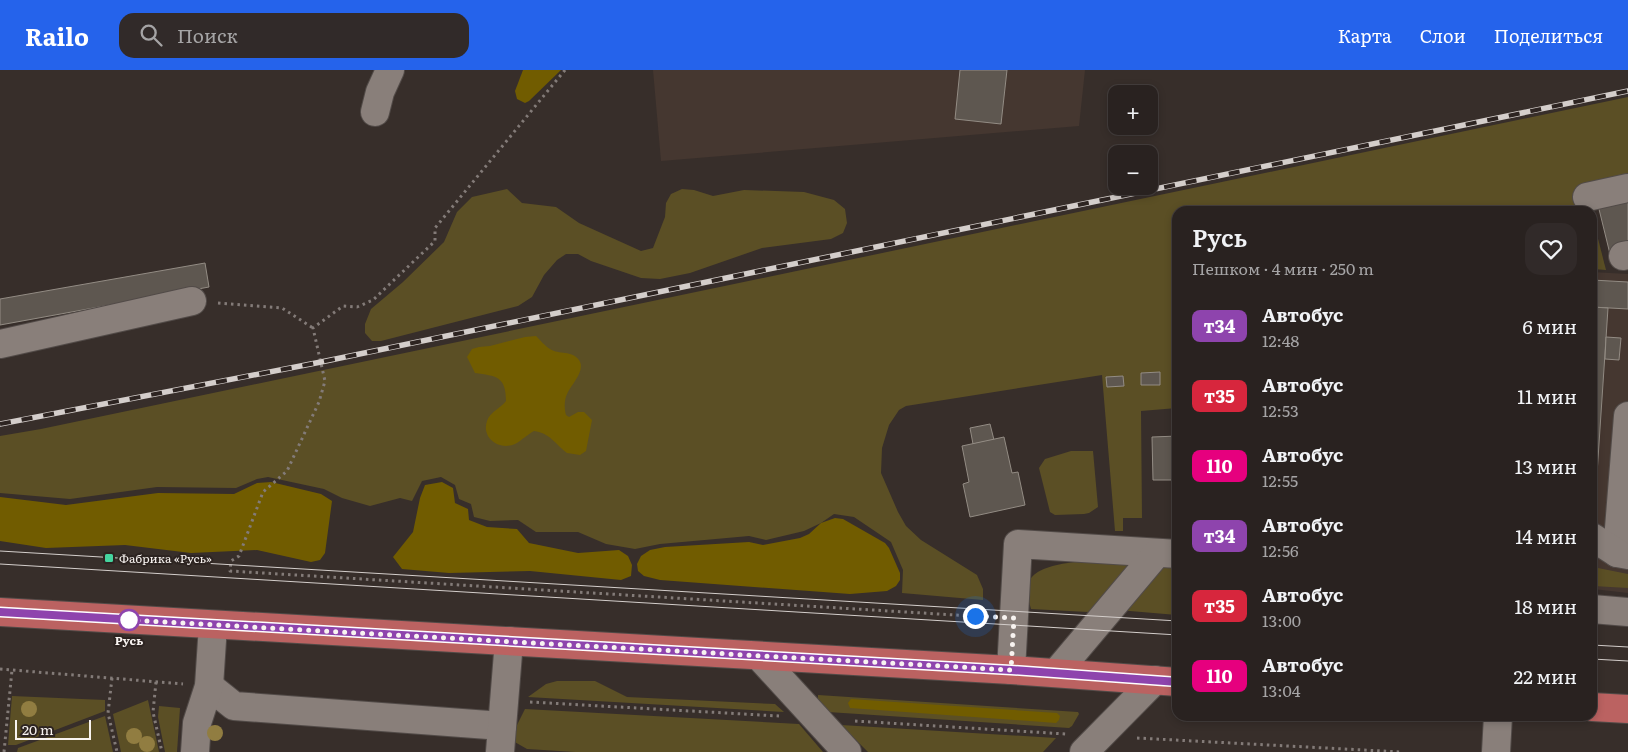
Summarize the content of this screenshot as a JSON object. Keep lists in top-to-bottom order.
{
  "places": {
    "transit": ["Фабрика «Русь»"],
    "other": ["Русь"]
  },
  "lines": ["bus line т34"],
  "scale_bar": "20 m",
  "page": {
    "header": "Railo",
    "search": "Поиск",
    "nav": ["Карта", "Слои", "Поделиться"],
    "map_buttons": ["+", "−"],
    "heading": ["Русь", "Пешком · 4 мин · 250 m"],
    "list": [
      {
        "mark": "т34",
        "name": "Автобус",
        "note": "12:48",
        "value": "6 мин"
      },
      {
        "mark": "т35",
        "name": "Автобус",
        "note": "12:53",
        "value": "11 мин"
      },
      {
        "mark": "110",
        "name": "Автобус",
        "note": "12:55",
        "value": "13 мин"
      },
      {
        "mark": "т34",
        "name": "Автобус",
        "note": "12:56",
        "value": "14 мин"
      },
      {
        "mark": "т35",
        "name": "Автобус",
        "note": "13:00",
        "value": "18 мин"
      },
      {
        "mark": "110",
        "name": "Автобус",
        "note": "13:04",
        "value": "22 мин"
      }
    ],
    "scale": "20 m"
  }
}
